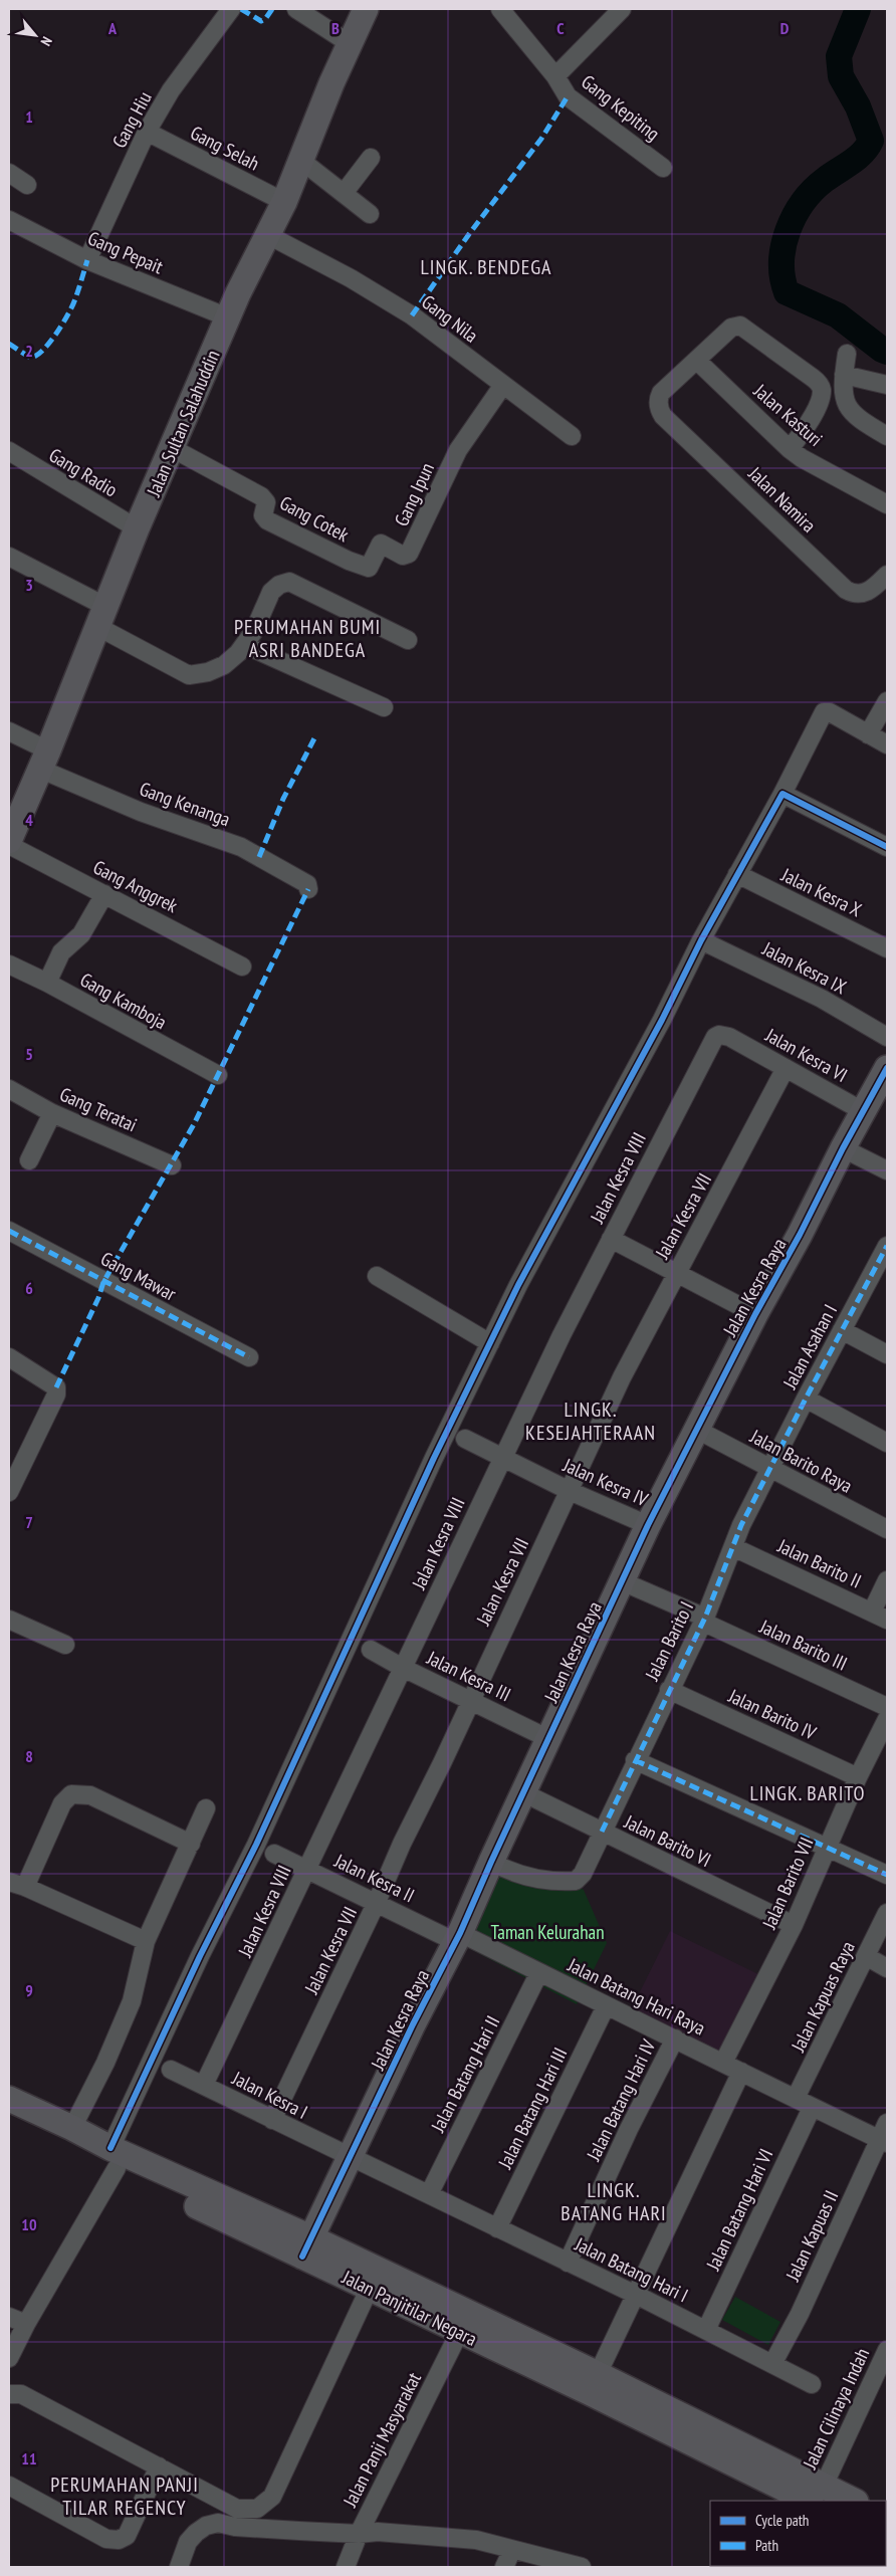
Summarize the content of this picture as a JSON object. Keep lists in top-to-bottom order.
{
  "streets": {
    "main road": ["Jalan Sultan Salahuddin", "Jalan Kesra Raya", "Jalan Panjitilar Negara"],
    "street": [
      "Gang Kepiting",
      "Gang Hiu",
      "Gang Selah",
      "Gang Pepait",
      "Gang Nila",
      "Jalan Kasturi",
      "Gang Radio",
      "Gang Ipun",
      "Jalan Namira",
      "Gang Cotek",
      "Gang Kenanga",
      "Gang Anggrek",
      "Jalan Kesra X",
      "Jalan Kesra IX",
      "Gang Kamboja",
      "Jalan Kesra VI",
      "Gang Teratai",
      "Jalan Kesra VIII",
      "Jalan Kesra VII",
      "Gang Mawar",
      "Jalan Asahan I",
      "Jalan Barito Raya",
      "Jalan Kesra IV",
      "Jalan Barito II",
      "Jalan Barito I",
      "Jalan Barito III",
      "Jalan Kesra III",
      "Jalan Barito IV",
      "Jalan Barito VI",
      "Jalan Kesra II",
      "Jalan Barito VII",
      "Jalan Batang Hari Raya",
      "Jalan Kapuas Raya",
      "Jalan Batang Hari II",
      "Jalan Kesra I",
      "Jalan Batang Hari IV",
      "Jalan Batang Hari III",
      "Jalan Batang Hari VI",
      "Jalan Kapuas II",
      "Jalan Batang Hari I",
      "Jalan Cilinaya Indah",
      "Jalan Panji Masyarakat"
    ]
  },
  "crossings": [
    ["Gang Hiu", "Gang Selah"],
    ["Gang Hiu", "Gang Pepait"],
    ["Gang Selah", "Jalan Sultan Salahuddin"],
    ["Gang Pepait", "Jalan Sultan Salahuddin"],
    ["Gang Nila", "Jalan Sultan Salahuddin"],
    ["Gang Nila", "Gang Ipun"],
    ["Jalan Kasturi", "Jalan Namira"],
    ["Jalan Sultan Salahuddin", "Gang Radio"],
    ["Jalan Sultan Salahuddin", "Gang Cotek"],
    ["Jalan Sultan Salahuddin", "Gang Kenanga"],
    ["Gang Ipun", "Gang Cotek"],
    ["Jalan Kesra VI", "Jalan Kesra VIII"],
    ["Jalan Kesra VI", "Jalan Kesra VII"],
    ["Jalan Kesra VI", "Jalan Kesra Raya"],
    ["Jalan Kesra VIII", "Jalan Kesra IV"],
    ["Jalan Kesra VIII", "Jalan Kesra III"],
    ["Jalan Kesra VIII", "Jalan Kesra II"],
    ["Jalan Kesra VIII", "Jalan Kesra I"],
    ["Jalan Kesra VII", "Jalan Kesra IV"],
    ["Jalan Kesra VII", "Jalan Kesra III"],
    ["Jalan Kesra VII", "Jalan Kesra II"],
    ["Jalan Kesra VII", "Jalan Kesra I"],
    ["Jalan Kesra Raya", "Jalan Barito Raya"],
    ["Jalan Kesra Raya", "Jalan Kesra IV"],
    ["Jalan Kesra Raya", "Jalan Barito I"],
    ["Jalan Kesra Raya", "Jalan Barito III"],
    ["Jalan Kesra Raya", "Jalan Kesra III"],
    ["Jalan Kesra Raya", "Jalan Barito VI"],
    ["Jalan Kesra Raya", "Jalan Kesra II"],
    ["Jalan Kesra Raya", "Jalan Batang Hari Raya"],
    ["Jalan Kesra Raya", "Jalan Kesra I"],
    ["Jalan Kesra Raya", "Jalan Batang Hari I"],
    ["Jalan Kesra Raya", "Jalan Panjitilar Negara"],
    ["Jalan Asahan I", "Jalan Barito Raya"],
    ["Jalan Asahan I", "Jalan Barito I"],
    ["Jalan Barito Raya", "Jalan Barito I"],
    ["Jalan Barito II", "Jalan Barito I"],
    ["Jalan Barito I", "Jalan Barito III"],
    ["Jalan Barito I", "Jalan Barito IV"],
    ["Jalan Barito I", "Jalan Barito VI"],
    ["Jalan Barito IV", "Jalan Barito VII"],
    ["Jalan Barito VI", "Jalan Barito VII"],
    ["Jalan Kesra II", "Jalan Batang Hari Raya"],
    ["Jalan Barito VII", "Jalan Batang Hari Raya"],
    ["Jalan Batang Hari Raya", "Jalan Kapuas Raya"],
    ["Jalan Batang Hari Raya", "Jalan Batang Hari II"],
    ["Jalan Batang Hari Raya", "Jalan Batang Hari IV"],
    ["Jalan Batang Hari Raya", "Jalan Batang Hari III"],
    ["Jalan Batang Hari Raya", "Jalan Batang Hari VI"],
    ["Jalan Batang Hari Raya", "Jalan Kapuas II"],
    ["Jalan Batang Hari II", "Jalan Batang Hari I"],
    ["Jalan Kesra I", "Jalan Batang Hari I"],
    ["Jalan Batang Hari IV", "Jalan Batang Hari I"],
    ["Jalan Batang Hari III", "Jalan Batang Hari I"],
    ["Jalan Batang Hari VI", "Jalan Batang Hari I"],
    ["Jalan Kapuas II", "Jalan Batang Hari I"],
    ["Jalan Panjitilar Negara", "Jalan Cilinaya Indah"],
    ["Jalan Panjitilar Negara", "Jalan Panji Masyarakat"]
  ],
  "districts": [
    "LINGK. BENDEGA",
    "PERUMAHAN BUMI ASRI BANDEGA",
    "LINGK. KESEJAHTERAAN",
    "LINGK. BARITO",
    "LINGK. BATANG HARI",
    "PERUMAHAN PANJI TILAR REGENCY"
  ],
  "parks": ["Taman Kelurahan"],
  "legend": ["Cycle path", "Path"],
  "north": "bottom right",
  "grid": {
    "columns": [
      "A",
      "B",
      "C",
      "D"
    ],
    "rows": [
      "1",
      "2",
      "3",
      "4",
      "5",
      "6",
      "7",
      "8",
      "9",
      "10",
      "11"
    ]
  }
}
